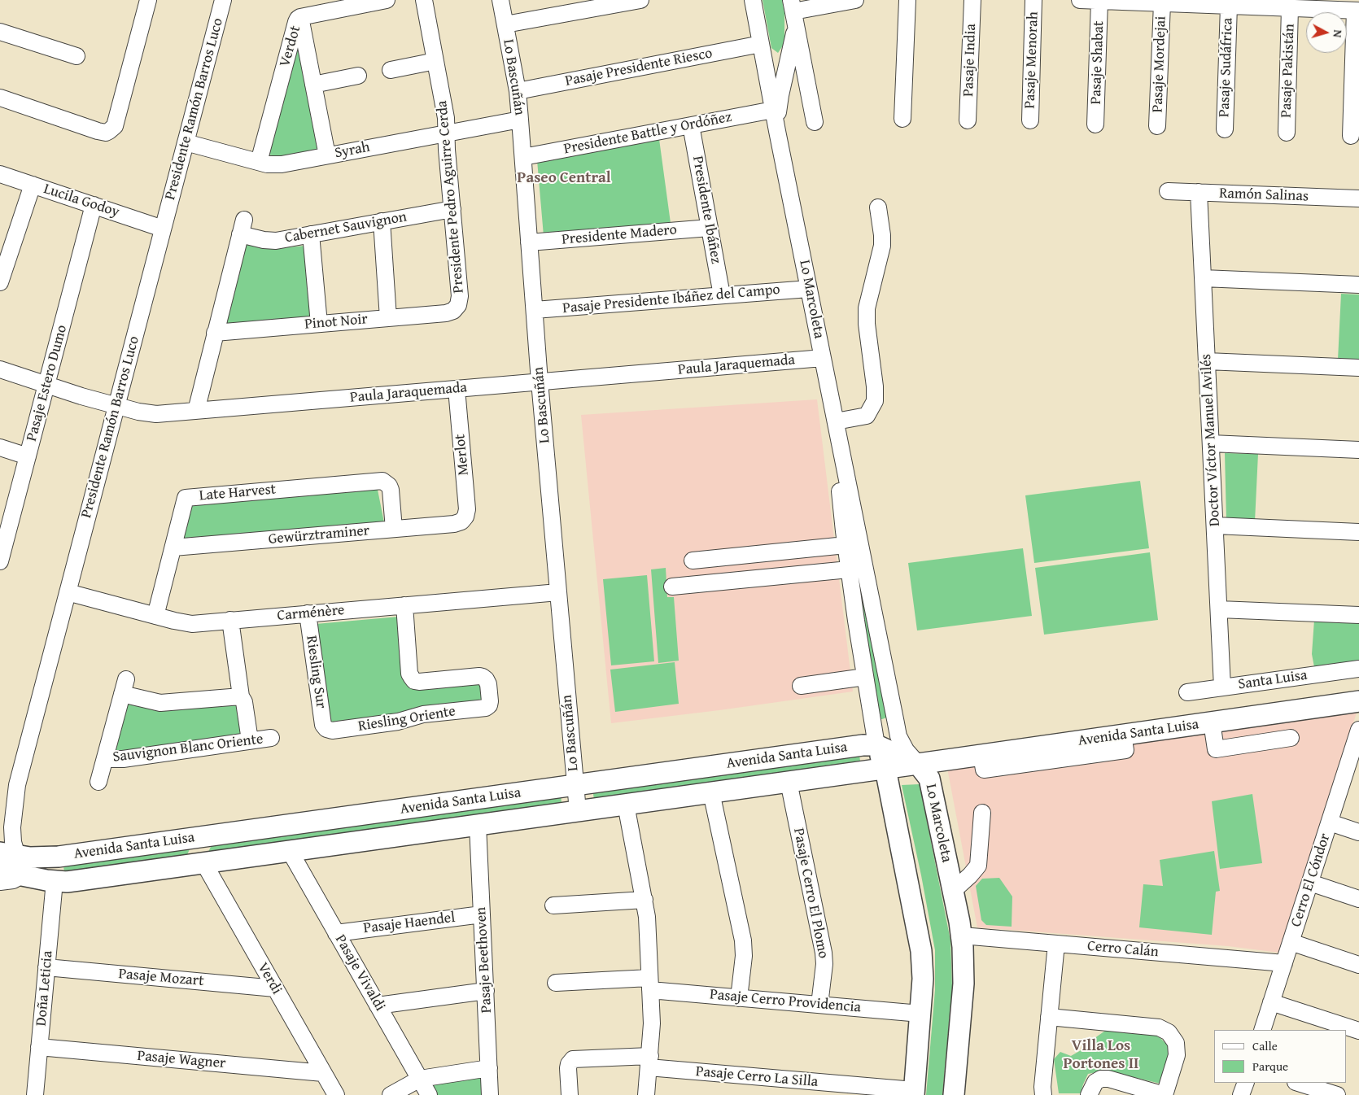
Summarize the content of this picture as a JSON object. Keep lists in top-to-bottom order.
{
  "streets": {
    "main road": ["Lo Marcoleta", "Avenida Santa Luisa"],
    "street": [
      "Verdot",
      "Pasaje India",
      "Pasaje Menorah",
      "Pasaje Shabat",
      "Pasaje Mordejai",
      "Pasaje Presidente Riesco",
      "Pasaje Sudáfrica",
      "Pasaje Pakistán",
      "Lo Bascuñán",
      "Presidente Ramón Barros Luco",
      "Presidente Battle y Ordóñez",
      "Syrah",
      "Ramón Salinas",
      "Presidente Pedro Aguirre Cerda",
      "Lucila Godoy",
      "Presidente Ibáñez",
      "Cabernet Sauvignon",
      "Presidente Madero",
      "Pasaje Presidente Ibáñez del Campo",
      "Pinot Noir",
      "Paula Jaraquemada",
      "Pasaje Estero Dumo",
      "Doctor Víctor Manuel Avilés",
      "Merlot",
      "Late Harvest",
      "Gewürztraminer",
      "Carménère",
      "Riesling Sur",
      "Santa Luisa",
      "Riesling Oriente",
      "Sauvignon Blanc Oriente",
      "Cerro El Cóndor",
      "Pasaje Cerro El Plomo",
      "Pasaje Haendel",
      "Cerro Calán",
      "Pasaje Beethoven",
      "Pasaje Vivaldi",
      "Pasaje Mozart",
      "Verdi",
      "Doña Leticia",
      "Pasaje Cerro Providencia",
      "Pasaje Wagner",
      "Pasaje Cerro La Silla"
    ]
  },
  "crossings": [
    ["Verdot", "Syrah"],
    ["Pasaje Presidente Riesco", "Lo Bascuñán"],
    ["Pasaje Presidente Riesco", "Lo Marcoleta"],
    ["Lo Bascuñán", "Presidente Battle y Ordóñez"],
    ["Lo Bascuñán", "Syrah"],
    ["Lo Bascuñán", "Presidente Madero"],
    ["Lo Bascuñán", "Pasaje Presidente Ibáñez del Campo"],
    ["Lo Bascuñán", "Paula Jaraquemada"],
    ["Lo Bascuñán", "Carménère"],
    ["Lo Bascuñán", "Avenida Santa Luisa"],
    ["Presidente Ramón Barros Luco", "Syrah"],
    ["Presidente Ramón Barros Luco", "Lucila Godoy"],
    ["Presidente Ramón Barros Luco", "Paula Jaraquemada"],
    ["Presidente Ramón Barros Luco", "Carménère"],
    ["Presidente Ramón Barros Luco", "Avenida Santa Luisa"],
    ["Presidente Battle y Ordóñez", "Presidente Ibáñez"],
    ["Presidente Battle y Ordóñez", "Lo Marcoleta"],
    ["Syrah", "Presidente Pedro Aguirre Cerda"],
    ["Ramón Salinas", "Doctor Víctor Manuel Avilés"],
    ["Presidente Pedro Aguirre Cerda", "Cabernet Sauvignon"],
    ["Presidente Pedro Aguirre Cerda", "Pinot Noir"],
    ["Lucila Godoy", "Pasaje Estero Dumo"],
    ["Presidente Ibáñez", "Presidente Madero"],
    ["Presidente Ibáñez", "Pasaje Presidente Ibáñez del Campo"],
    ["Cabernet Sauvignon", "Pinot Noir"],
    ["Cabernet Sauvignon", "Paula Jaraquemada"],
    ["Pasaje Presidente Ibáñez del Campo", "Lo Marcoleta"],
    ["Lo Marcoleta", "Paula Jaraquemada"],
    ["Lo Marcoleta", "Avenida Santa Luisa"],
    ["Lo Marcoleta", "Cerro Calán"],
    ["Lo Marcoleta", "Pasaje Cerro Providencia"],
    ["Lo Marcoleta", "Pasaje Cerro La Silla"],
    ["Paula Jaraquemada", "Pasaje Estero Dumo"],
    ["Paula Jaraquemada", "Merlot"],
    ["Doctor Víctor Manuel Avilés", "Santa Luisa"],
    ["Merlot", "Gewürztraminer"],
    ["Late Harvest", "Gewürztraminer"],
    ["Late Harvest", "Carménère"],
    ["Carménère", "Riesling Sur"],
    ["Carménère", "Riesling Oriente"],
    ["Riesling Sur", "Riesling Oriente"],
    ["Avenida Santa Luisa", "Pasaje Cerro El Plomo"],
    ["Avenida Santa Luisa", "Pasaje Beethoven"],
    ["Avenida Santa Luisa", "Pasaje Vivaldi"],
    ["Avenida Santa Luisa", "Verdi"],
    ["Avenida Santa Luisa", "Doña Leticia"],
    ["Cerro El Cóndor", "Cerro Calán"],
    ["Pasaje Cerro El Plomo", "Pasaje Cerro Providencia"],
    ["Pasaje Haendel", "Pasaje Beethoven"],
    ["Pasaje Haendel", "Pasaje Vivaldi"],
    ["Pasaje Mozart", "Verdi"],
    ["Pasaje Mozart", "Doña Leticia"],
    ["Verdi", "Pasaje Wagner"],
    ["Doña Leticia", "Pasaje Wagner"]
  ],
  "districts": ["Paseo Central", "Villa Los Portones II"],
  "legend": ["Calle", "Parque"],
  "north": "right"
}
